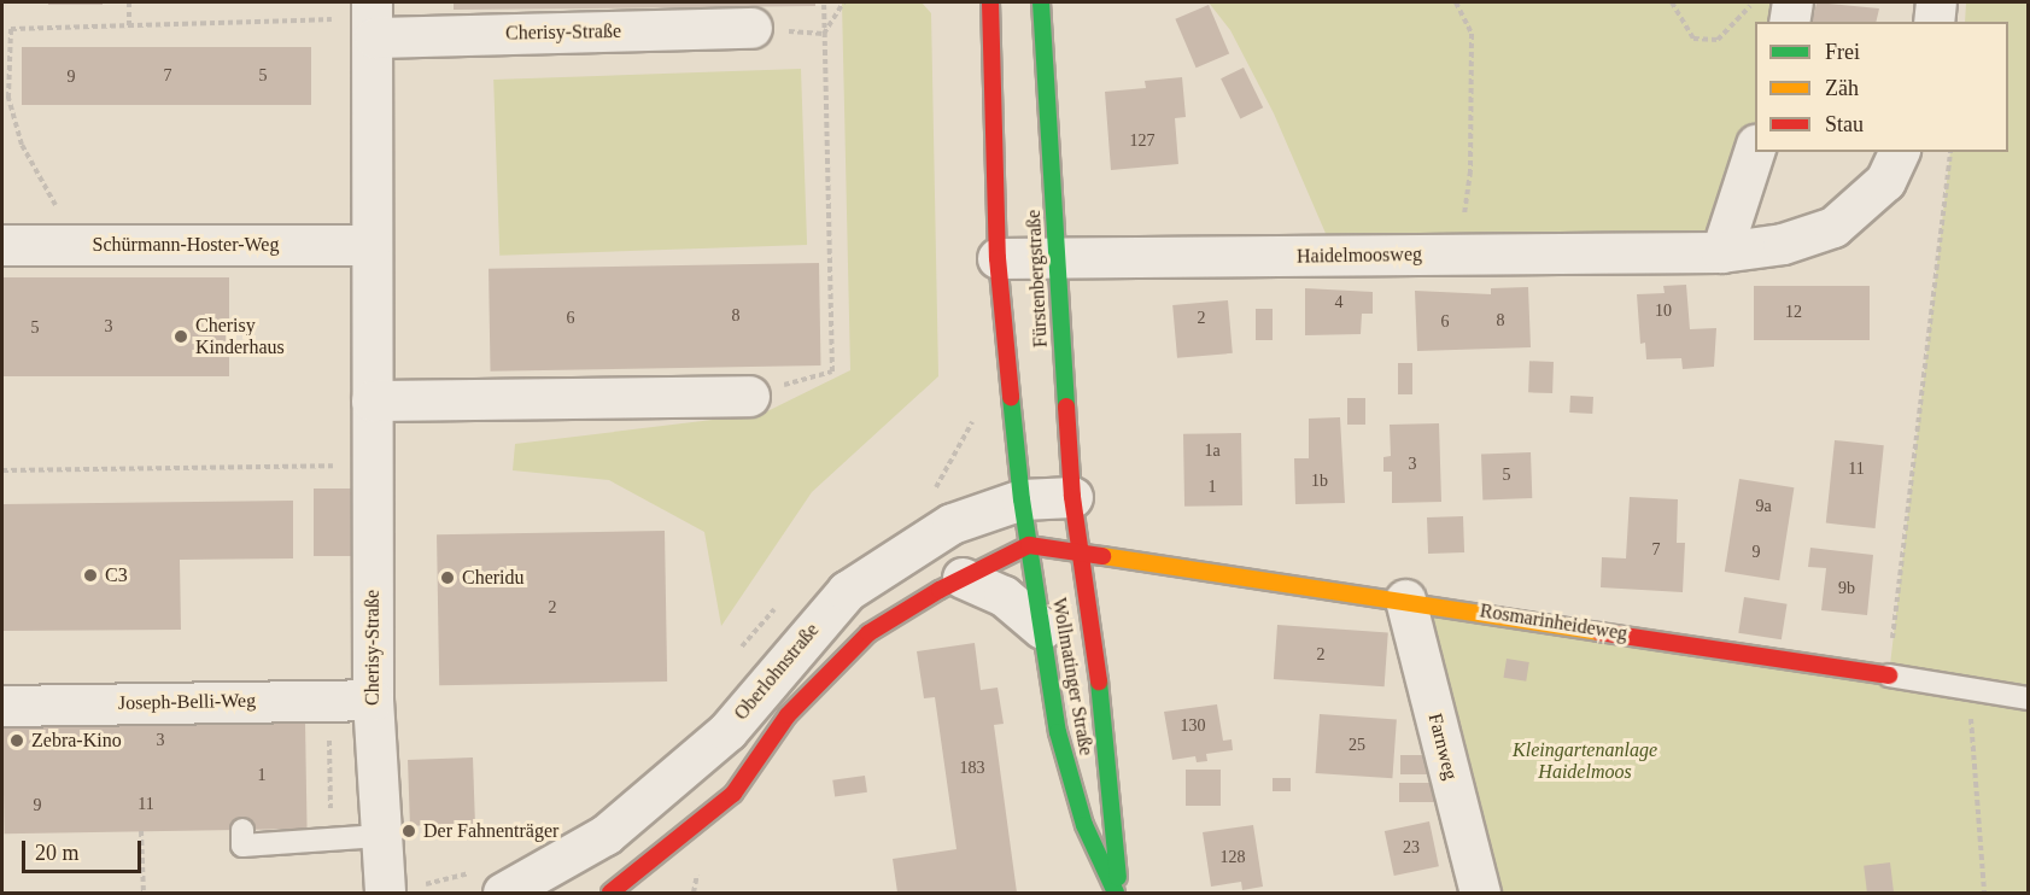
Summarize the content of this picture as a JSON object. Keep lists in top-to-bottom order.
{
  "streets": {
    "main road": [
      "Fürstenbergstraße",
      "Rosmarinheideweg",
      "Oberlohnstraße",
      "Wollmatinger Straße"
    ],
    "street": [
      "Cherisy-Straße",
      "Schürmann-Hoster-Weg",
      "Haidelmoosweg",
      "Joseph-Belli-Weg",
      "Farnweg"
    ]
  },
  "crossings": [
    ["Cherisy-Straße", "Schürmann-Hoster-Weg"],
    ["Cherisy-Straße", "Joseph-Belli-Weg"],
    ["Haidelmoosweg", "Fürstenbergstraße"],
    ["Fürstenbergstraße", "Rosmarinheideweg"],
    ["Fürstenbergstraße", "Oberlohnstraße"],
    ["Fürstenbergstraße", "Wollmatinger Straße"],
    ["Rosmarinheideweg", "Wollmatinger Straße"],
    ["Rosmarinheideweg", "Farnweg"],
    ["Oberlohnstraße", "Wollmatinger Straße"]
  ],
  "parks": ["Kleingartenanlage Haidelmoos"],
  "places": [
    "Cherisy Kinderhaus",
    "C3",
    "Cheridu",
    "Zebra-Kino",
    "Der Fahnenträger"
  ],
  "house_numbers": [
    "7",
    "5",
    "9",
    "127",
    "4",
    "10",
    "12",
    "8",
    "6",
    "2",
    "8",
    "6",
    "3",
    "5",
    "1a",
    "3",
    "11",
    "5",
    "1b",
    "1",
    "9a",
    "7",
    "9",
    "9b",
    "2",
    "2",
    "130",
    "3",
    "25",
    "183",
    "1",
    "11",
    "9",
    "23",
    "128"
  ],
  "legend": ["Frei", "Zäh", "Stau"],
  "scale_bar": "20 m"
}
